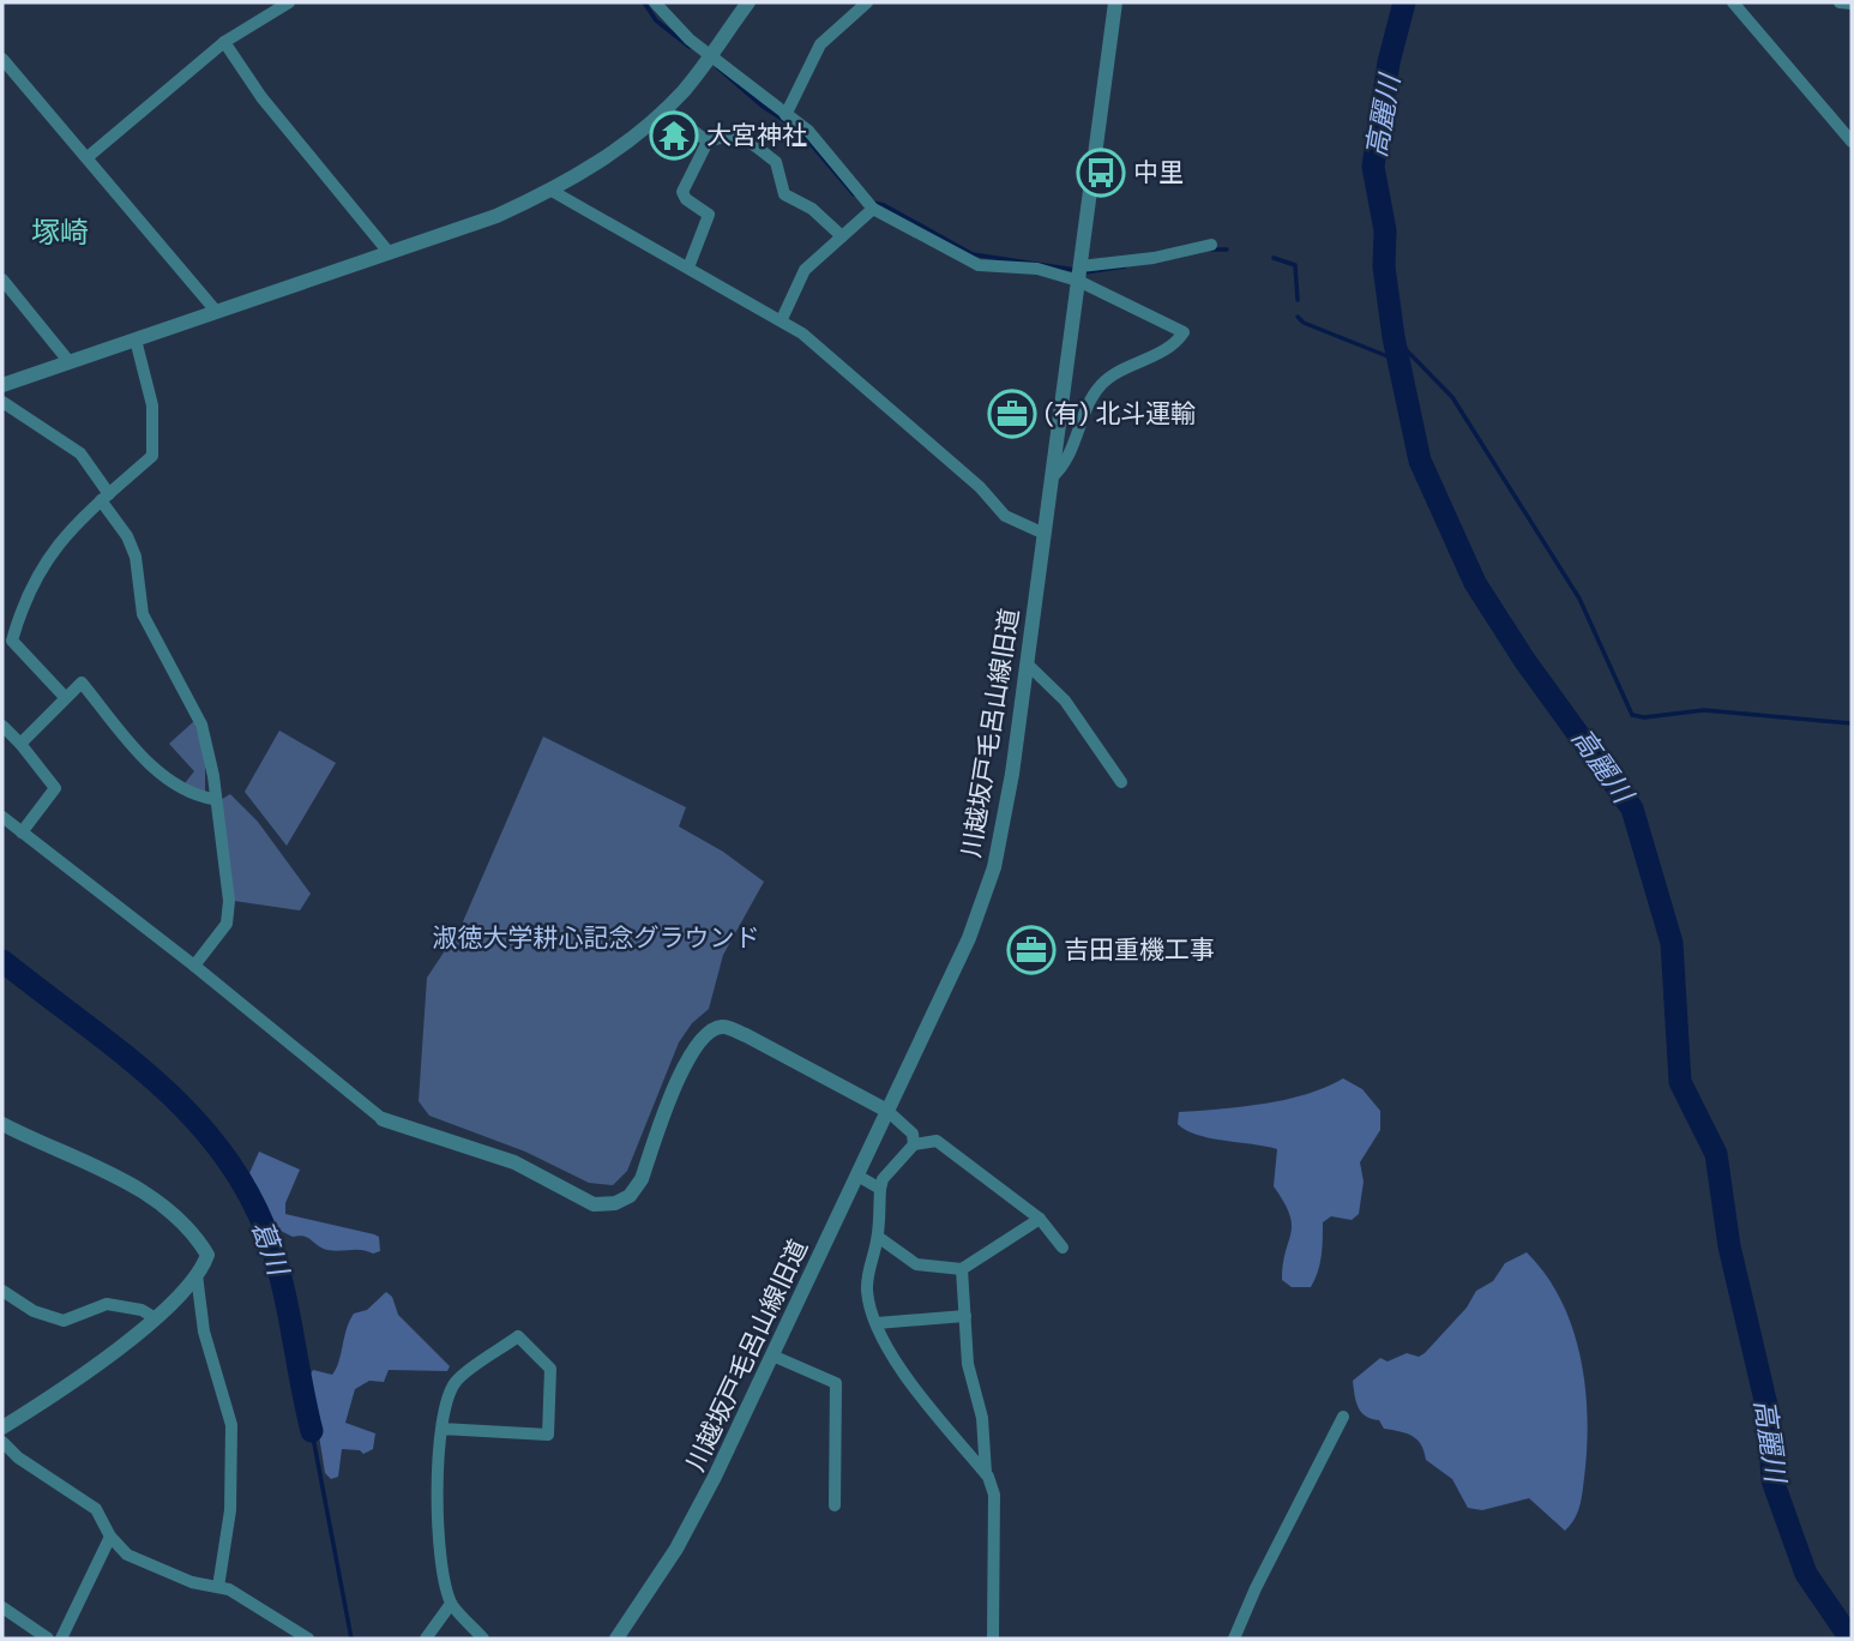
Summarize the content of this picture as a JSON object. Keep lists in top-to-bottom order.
{
  "streets": {
    "street": ["川越坂戸毛呂山線旧道"]
  },
  "districts": ["塚崎"],
  "water": ["高麗川", "葛川"],
  "parks": ["淑徳大学耕心記念グラウンド"],
  "places": {
    "temple": ["大宮神社"],
    "bus stop": ["中里"],
    "office": ["(有) 北斗運輸", "吉田重機工事"]
  }
}
